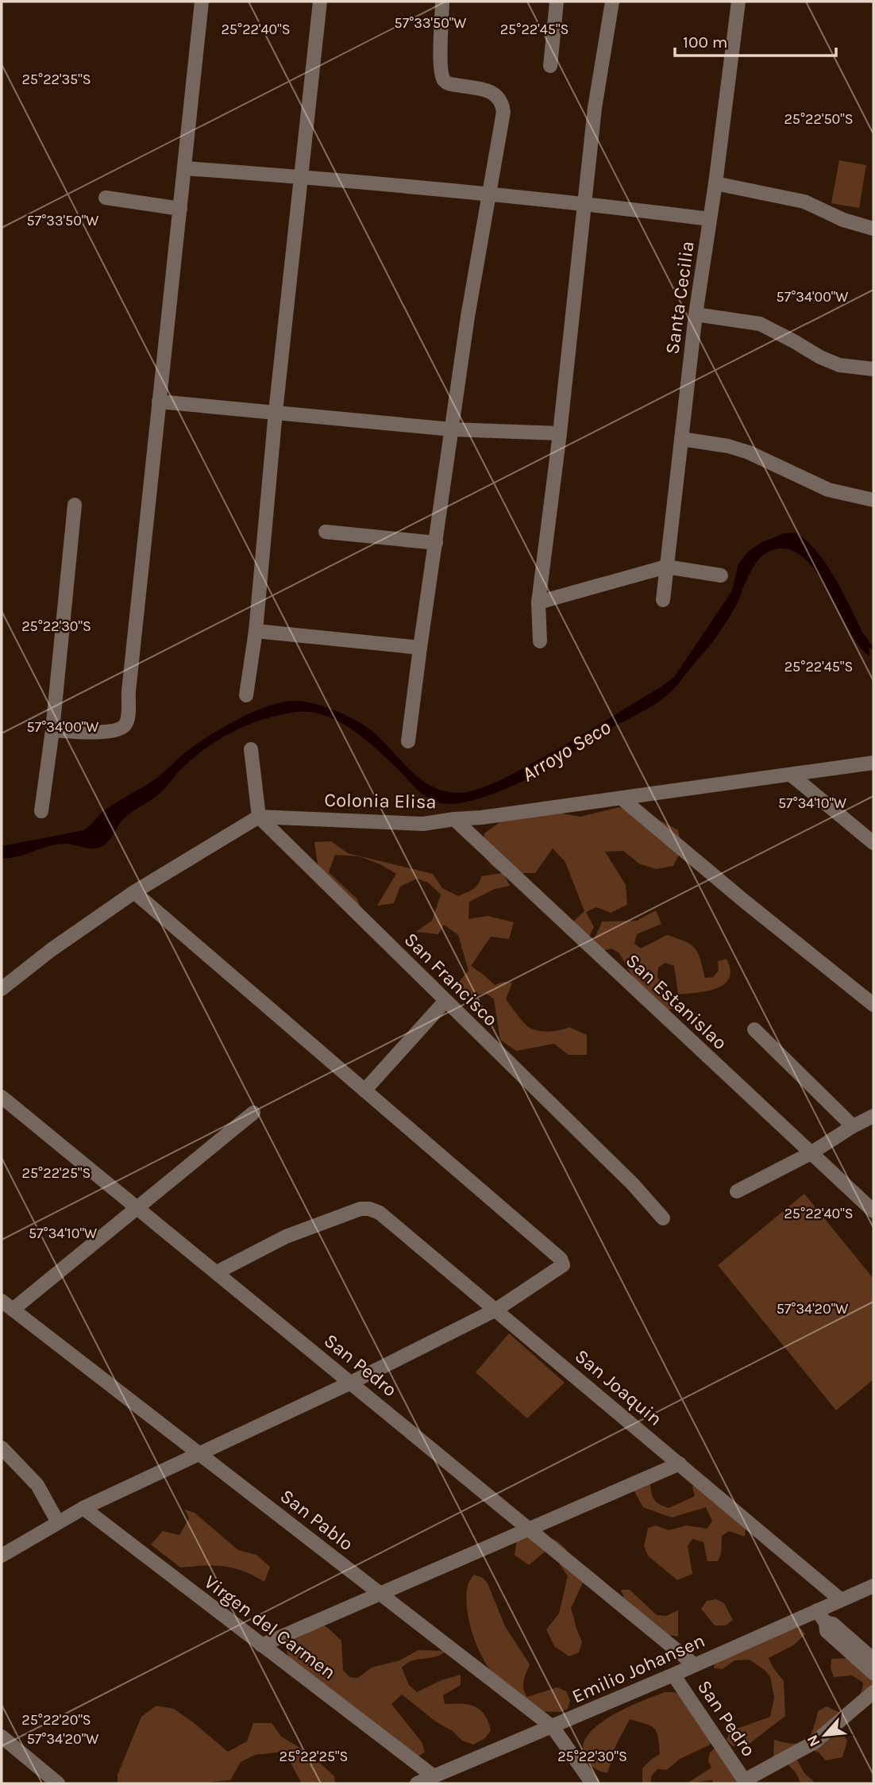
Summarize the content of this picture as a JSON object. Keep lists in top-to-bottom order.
{
  "streets": {
    "street": [
      "Santa Cecilia",
      "Colonia Elisa",
      "San Francisco",
      "San Estanislao",
      "San Pedro",
      "San Joaquin",
      "San Pablo",
      "Virgen del Carmen",
      "Emilio Johansen"
    ]
  },
  "crossings": [
    ["Colonia Elisa", "San Francisco"],
    ["Colonia Elisa", "San Estanislao"],
    ["San Pedro", "San Joaquin"],
    ["San Pedro", "Emilio Johansen"],
    ["San Joaquin", "Emilio Johansen"],
    ["San Pablo", "Emilio Johansen"],
    ["Virgen del Carmen", "Emilio Johansen"]
  ],
  "water": ["Arroyo Seco"],
  "scale_bar": "100 m",
  "north": "bottom left",
  "coordinates": [
    "57°33'50\"W",
    "25°22'40\"S",
    "25°22'45\"S",
    "25°22'35\"S",
    "25°22'50\"S",
    "57°34'00\"W",
    "25°22'30\"S",
    "57°34'10\"W",
    "25°22'25\"S",
    "57°34'20\"W",
    "25°22'20\"S"
  ]
}
